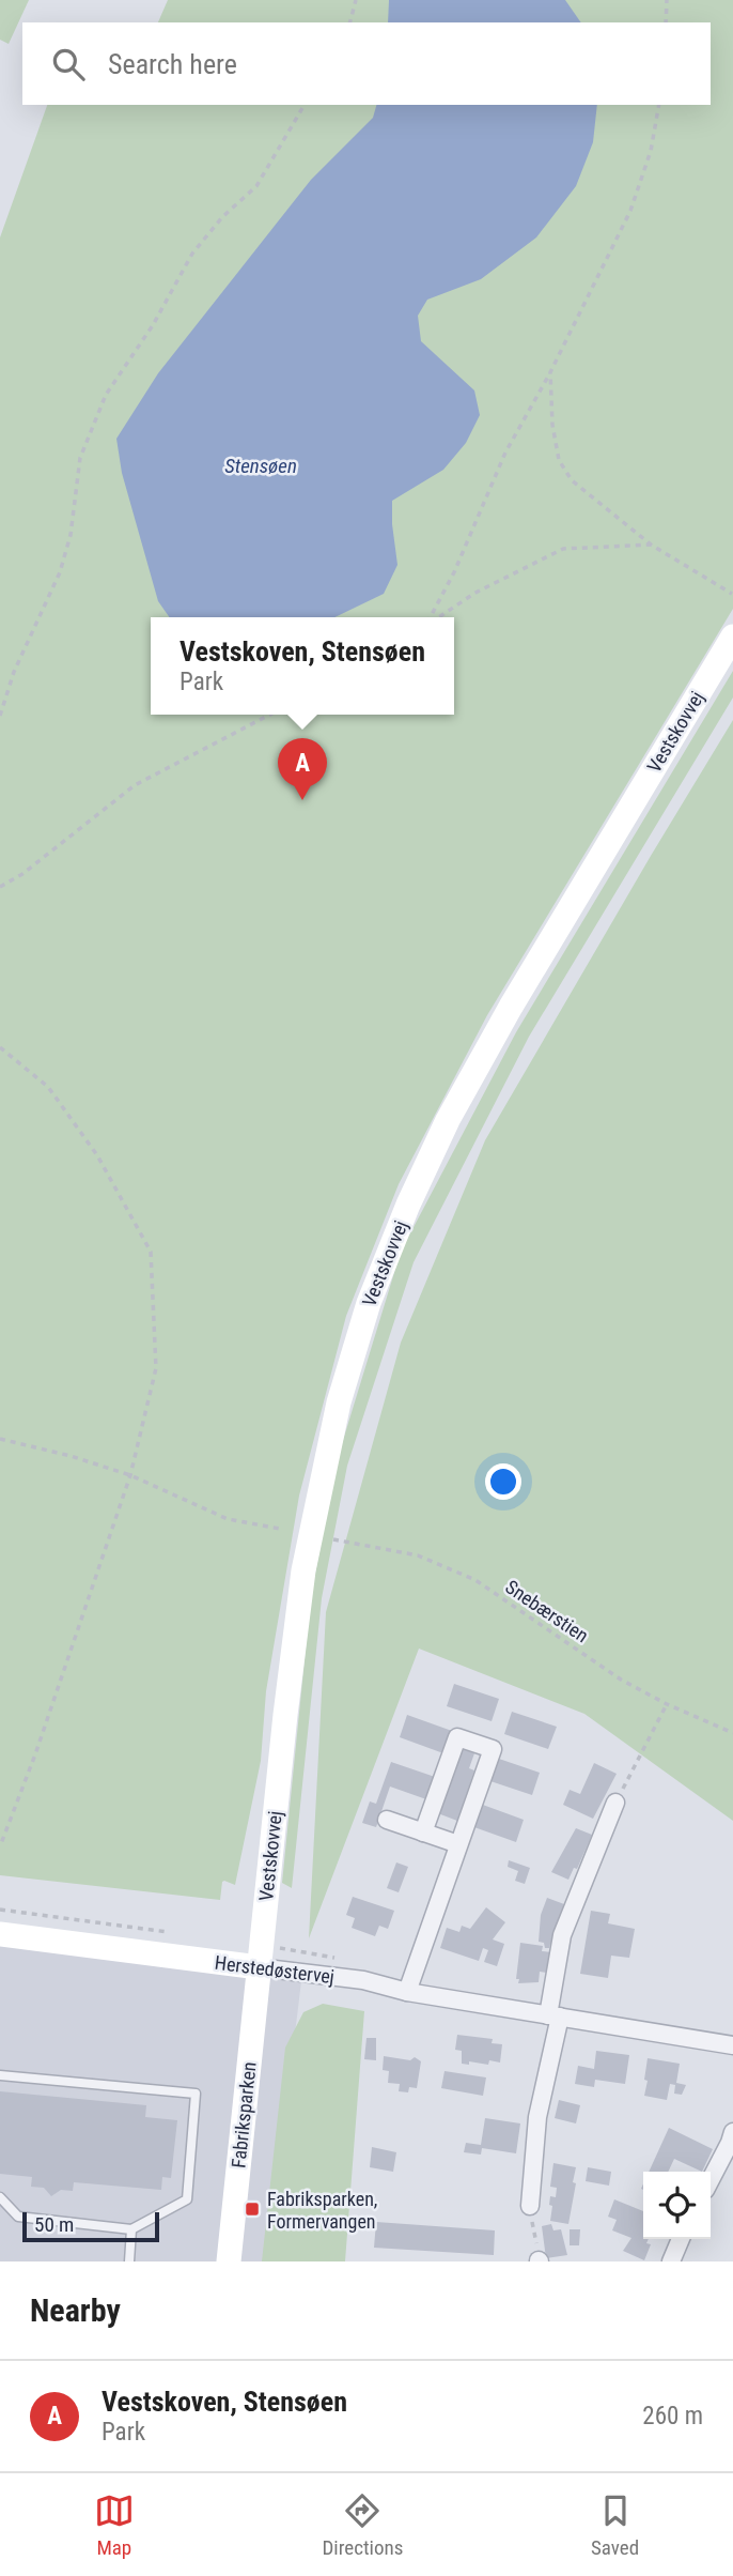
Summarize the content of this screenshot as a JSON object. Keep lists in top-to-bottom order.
{
  "streets": {
    "street": ["Vestskovvej", "Herstedøstervej", "Fabriksparken"],
    "path": ["Snebærstien"]
  },
  "crossings": [
    ["Vestskovvej", "Herstedøstervej"],
    ["Vestskovvej", "Fabriksparken"],
    ["Herstedøstervej", "Fabriksparken"]
  ],
  "water": ["Stensøen"],
  "places": {
    "transit": ["Fabriksparken, Formervangen"]
  },
  "scale_bar": "50 m",
  "page": {
    "search": "Search here",
    "popup": ["Vestskoven, Stensøen", "Park"],
    "pins": "A",
    "scale": "50 m",
    "heading": "Nearby",
    "list": [
      {
        "mark": "A",
        "name": "Vestskoven, Stensøen",
        "note": "Park",
        "value": "260 m"
      }
    ],
    "nav": ["Map", "Directions", "Saved"]
  }
}
